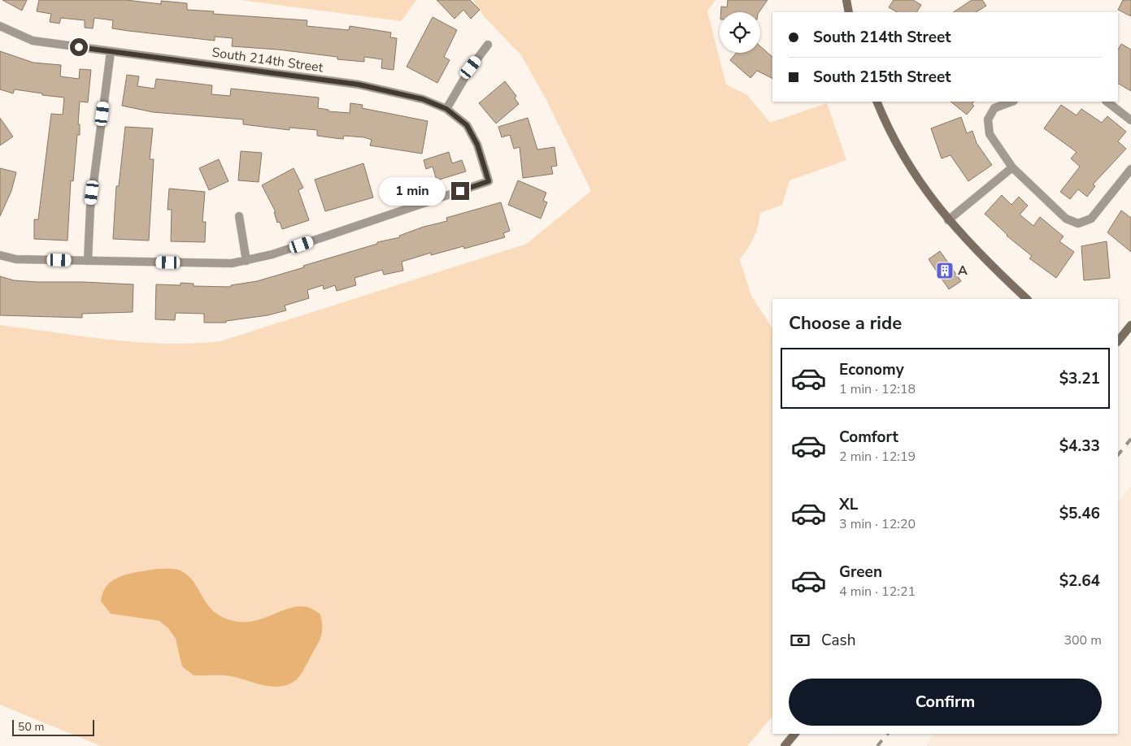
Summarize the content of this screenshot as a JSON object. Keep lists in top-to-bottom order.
{
  "streets": {
    "street": ["South 214th Street"]
  },
  "places": {
    "building": ["A"]
  },
  "scale_bar": "50 m",
  "page": {
    "banner": ["South 214th Street", "South 215th Street"],
    "bubble": "1 min",
    "heading": "Choose a ride",
    "list": [
      {
        "name": "Economy",
        "note": "1 min · 12:18",
        "value": "$3.21"
      },
      {
        "name": "Comfort",
        "note": "2 min · 12:19",
        "value": "$4.33"
      },
      {
        "name": "XL",
        "note": "3 min · 12:20",
        "value": "$5.46"
      },
      {
        "name": "Green",
        "note": "4 min · 12:21",
        "value": "$2.64"
      }
    ],
    "pay": ["Cash", "300 m"],
    "buttons": "Confirm",
    "scale": "50 m"
  }
}
